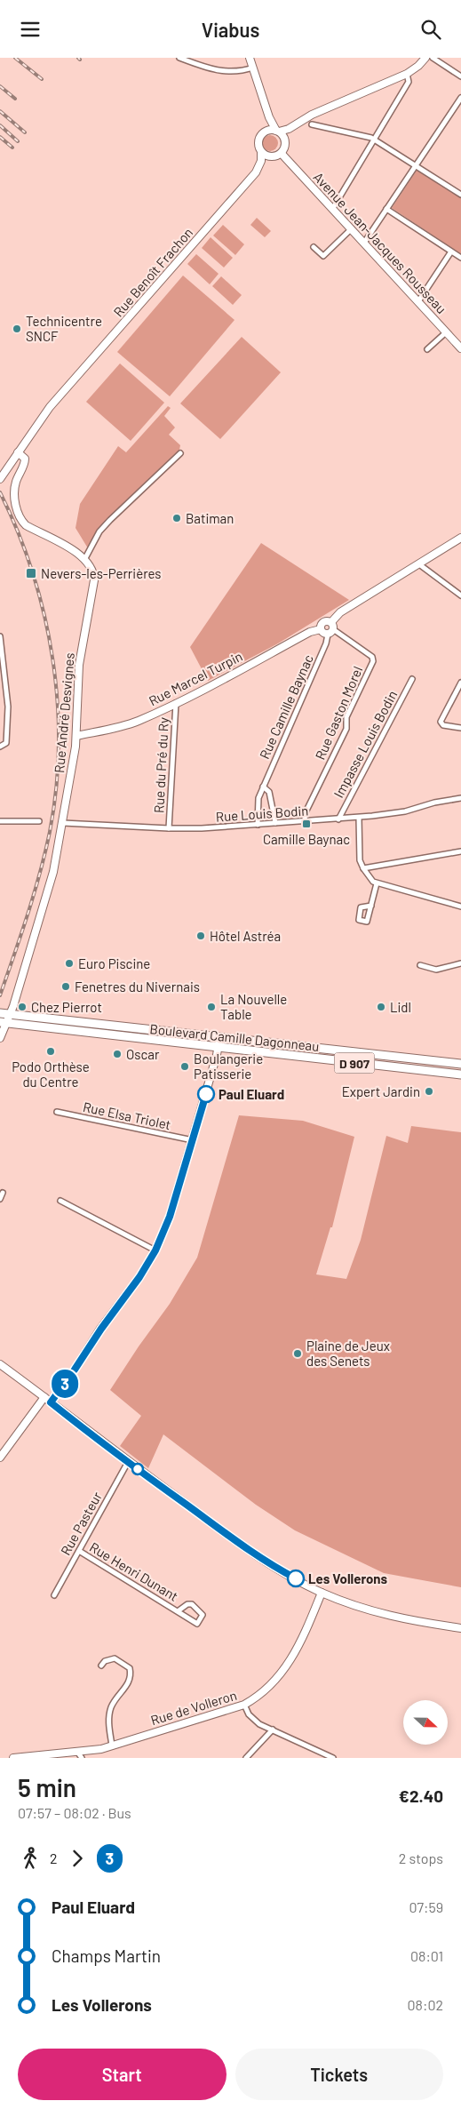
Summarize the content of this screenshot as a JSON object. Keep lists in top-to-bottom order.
{
  "streets": {
    "main road": ["Boulevard Camille Dagonneau", "D 907"],
    "street": [
      "Avenue Jean-Jacques Rousseau",
      "Rue Benoît Frachon",
      "Rue Marcel Turpin",
      "Rue Camille Baynac",
      "Rue André Desvignes",
      "Rue Gaston Morel",
      "Impasse Louis Bodin",
      "Rue du Pré du Ry",
      "Rue Louis Bodin",
      "Rue Elsa Triolet",
      "Rue Pasteur",
      "Rue Henri Dunant",
      "Rue de Volleron"
    ]
  },
  "crossings": [
    ["Avenue Jean-Jacques Rousseau", "Rue Benoît Frachon"],
    ["Rue Marcel Turpin", "Rue Camille Baynac"],
    ["Rue Marcel Turpin", "Rue André Desvignes"],
    ["Rue Marcel Turpin", "Rue Gaston Morel"],
    ["Rue Marcel Turpin", "Rue du Pré du Ry"],
    ["Rue Camille Baynac", "Rue Gaston Morel"],
    ["Rue Camille Baynac", "Rue Louis Bodin"],
    ["Rue André Desvignes", "Rue Louis Bodin"],
    ["Rue André Desvignes", "Boulevard Camille Dagonneau"],
    ["Rue Gaston Morel", "Rue Louis Bodin"],
    ["Impasse Louis Bodin", "Rue Louis Bodin"],
    ["Rue du Pré du Ry", "Rue Louis Bodin"],
    ["Rue Pasteur", "Rue Henri Dunant"]
  ],
  "places": {
    "other": [
      "Technicentre SNCF",
      "Batiman",
      "Hôtel Astréa",
      "Euro Piscine",
      "Fenetres du Nivernais",
      "Chez Pierrot",
      "La Nouvelle Table",
      "Lidl",
      "Podo Orthèse du Centre",
      "Oscar",
      "Boulangerie Patisserie",
      "Expert Jardin",
      "Paul Eluard",
      "Plaine de Jeux des Senets",
      "Les Vollerons"
    ],
    "transit": ["Nevers-les-Perrières", "Camille Baynac"]
  },
  "lines": ["bus line 3"],
  "north": "right",
  "page": {
    "header": "Viabus",
    "on_map": "3",
    "heading": ["5 min", "07:57 – 08:02 · Bus", "€2.40"],
    "legs": ["2", "3", "2 stops"],
    "list": [
      {
        "name": "Paul Eluard",
        "value": "07:59"
      },
      {
        "name": "Champs Martin",
        "value": "08:01"
      },
      {
        "name": "Les Vollerons",
        "value": "08:02"
      }
    ],
    "buttons": ["Start", "Tickets"]
  }
}
